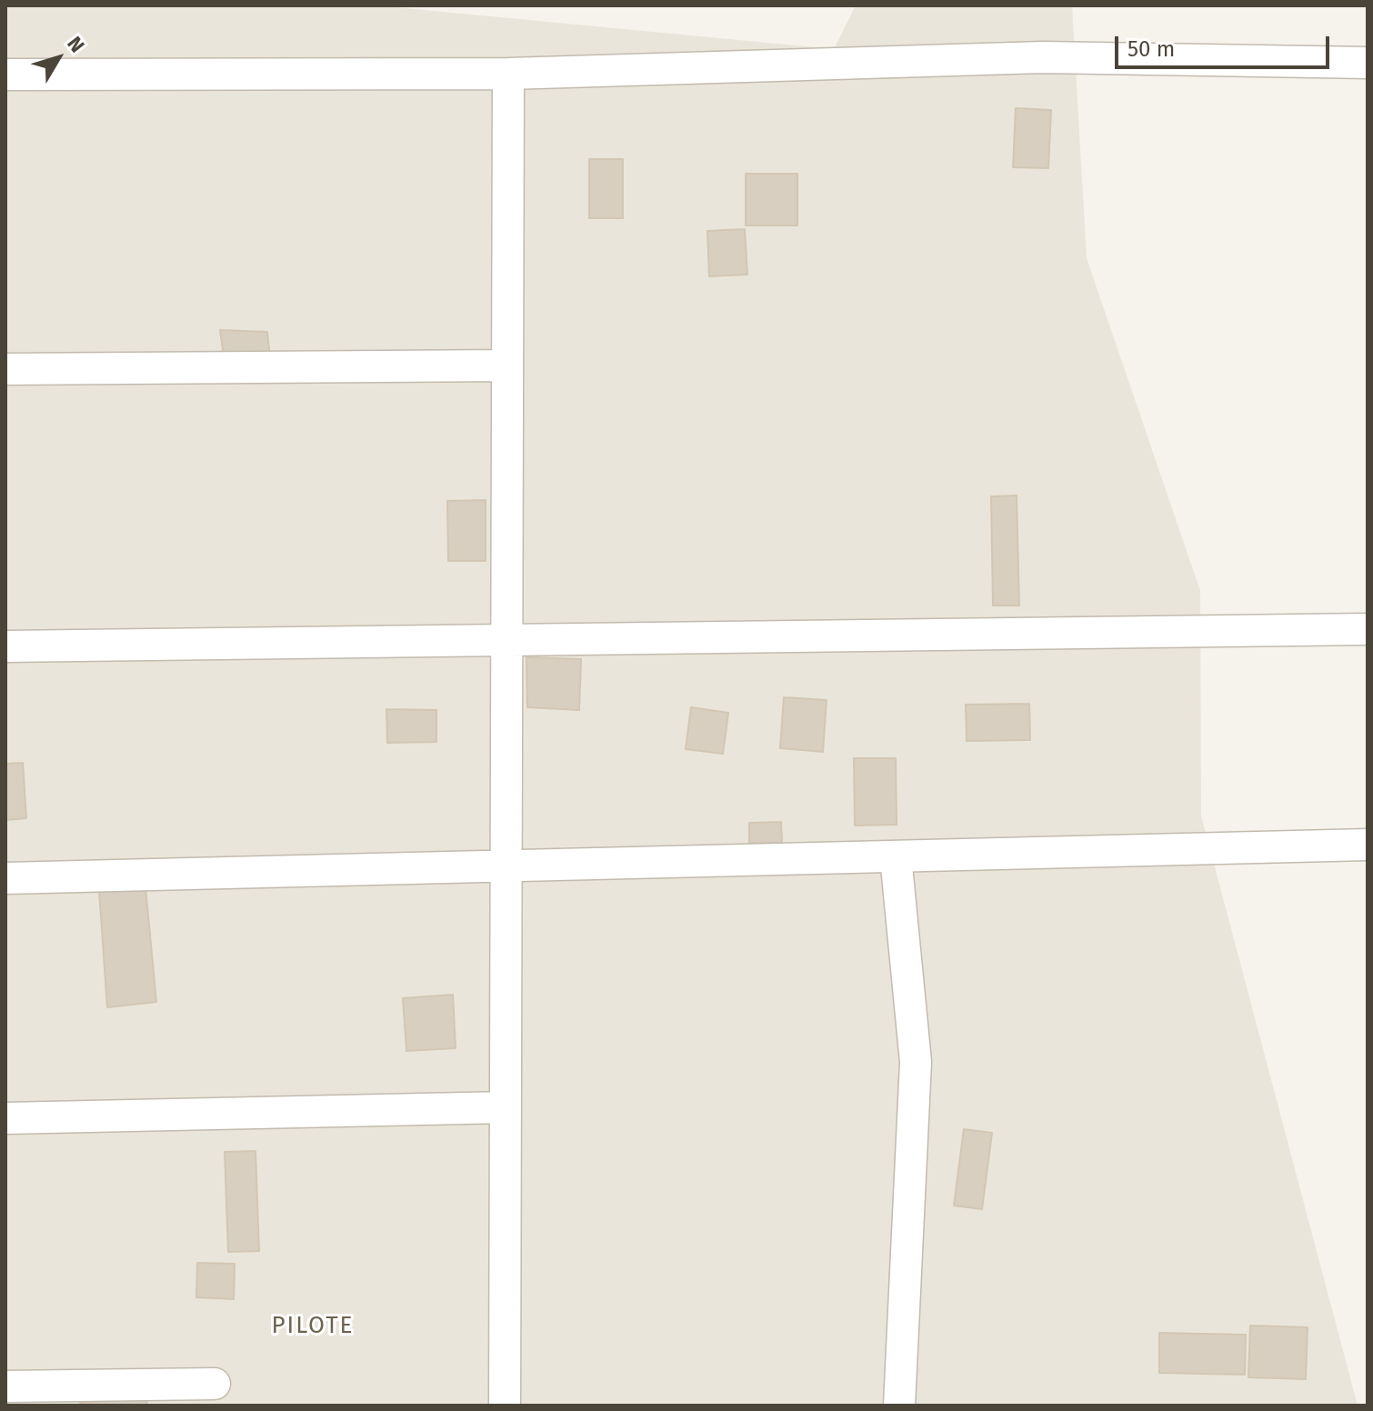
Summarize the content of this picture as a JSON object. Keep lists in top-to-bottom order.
{
  "districts": ["PILOTE"],
  "scale_bar": "50 m",
  "north": "top right"
}
